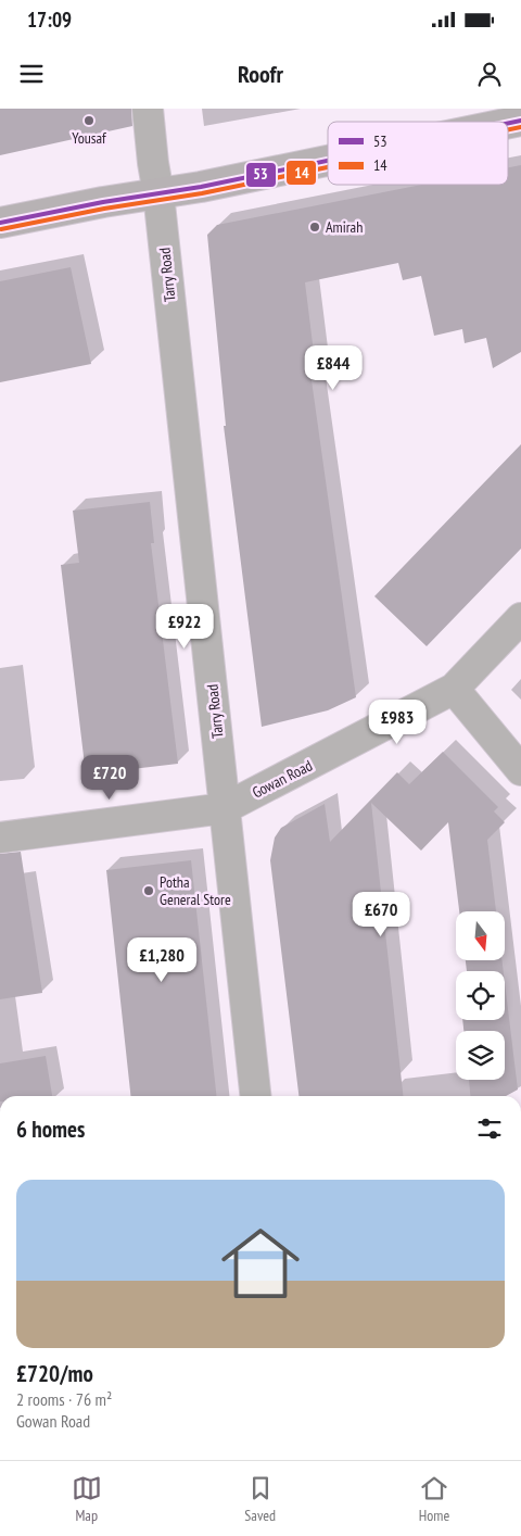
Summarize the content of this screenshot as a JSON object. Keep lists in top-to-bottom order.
{
  "streets": {
    "street": ["Tarry Road", "Gowan Road"]
  },
  "crossings": [
    ["Tarry Road", "Gowan Road"]
  ],
  "places": ["Yousaf", "Amirah", "Potha General Store"],
  "lines": ["transit line 53", "transit line 14"],
  "legend": ["53", "14"],
  "north": "bottom",
  "page": {
    "status": "17:09",
    "header": "Roofr",
    "price": [
      "£844",
      "£922",
      "£983",
      "£720",
      "£670",
      "£1,280"
    ],
    "heading": "6 homes",
    "list": [
      {
        "name": "£720/mo",
        "note": "2 rooms · 76 m² · Gowan Road"
      }
    ],
    "tabs": ["Map", "Saved", "Home"]
  }
}
